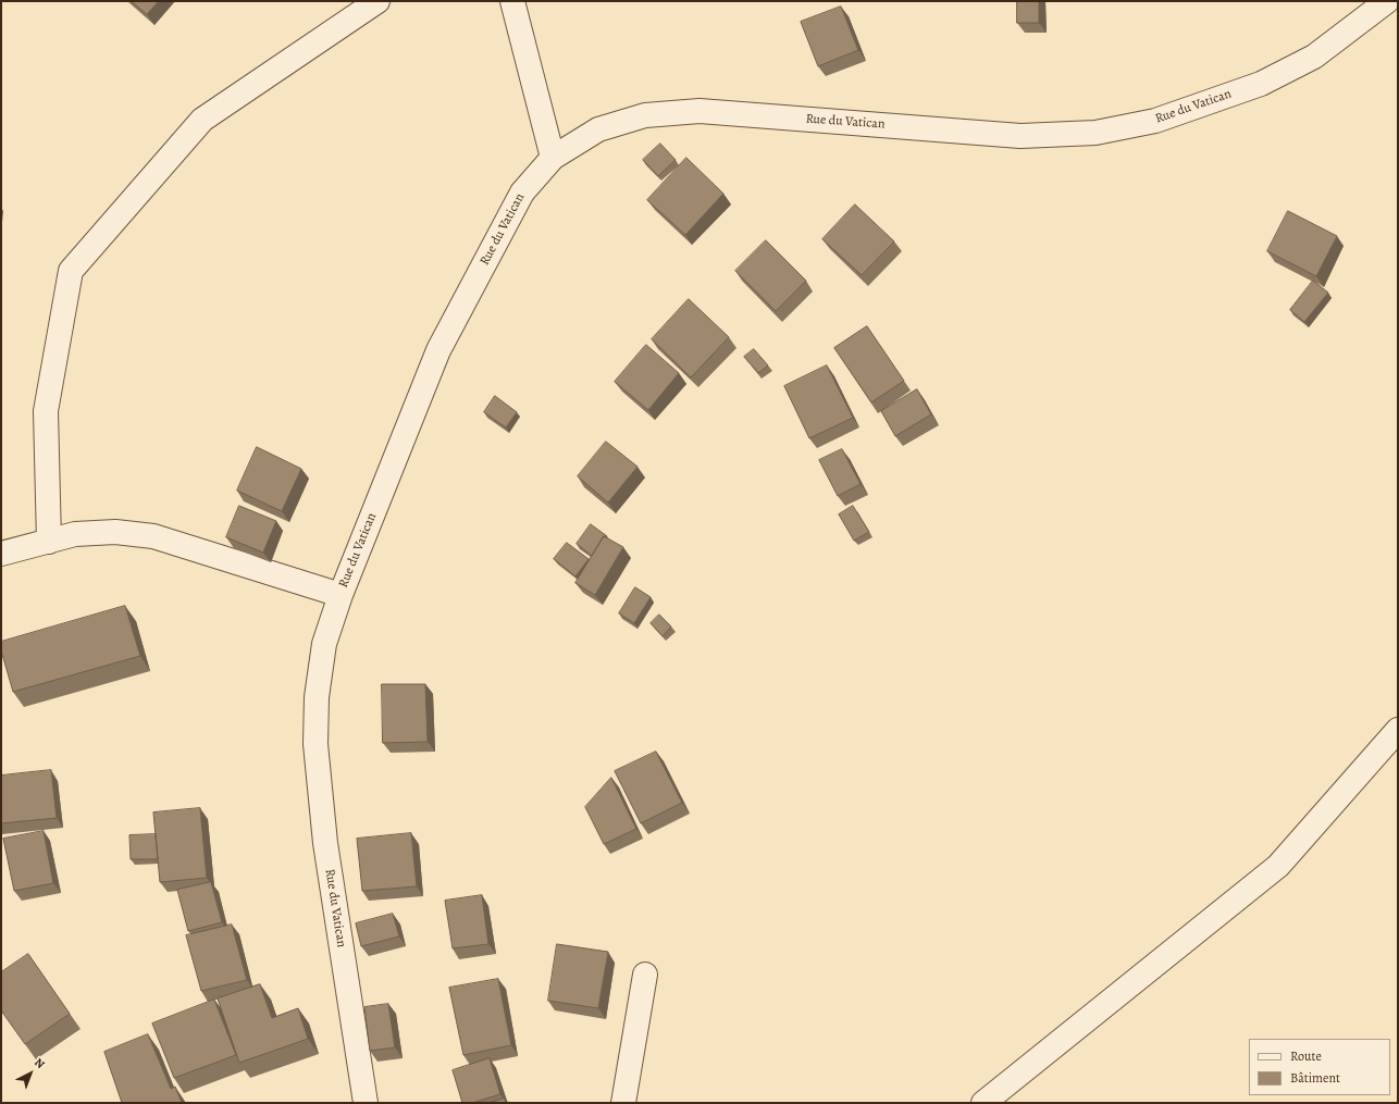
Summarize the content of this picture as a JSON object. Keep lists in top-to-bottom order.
{
  "streets": {
    "street": ["Rue du Vatican"]
  },
  "legend": ["Route", "Bâtiment"],
  "north": "top right"
}
